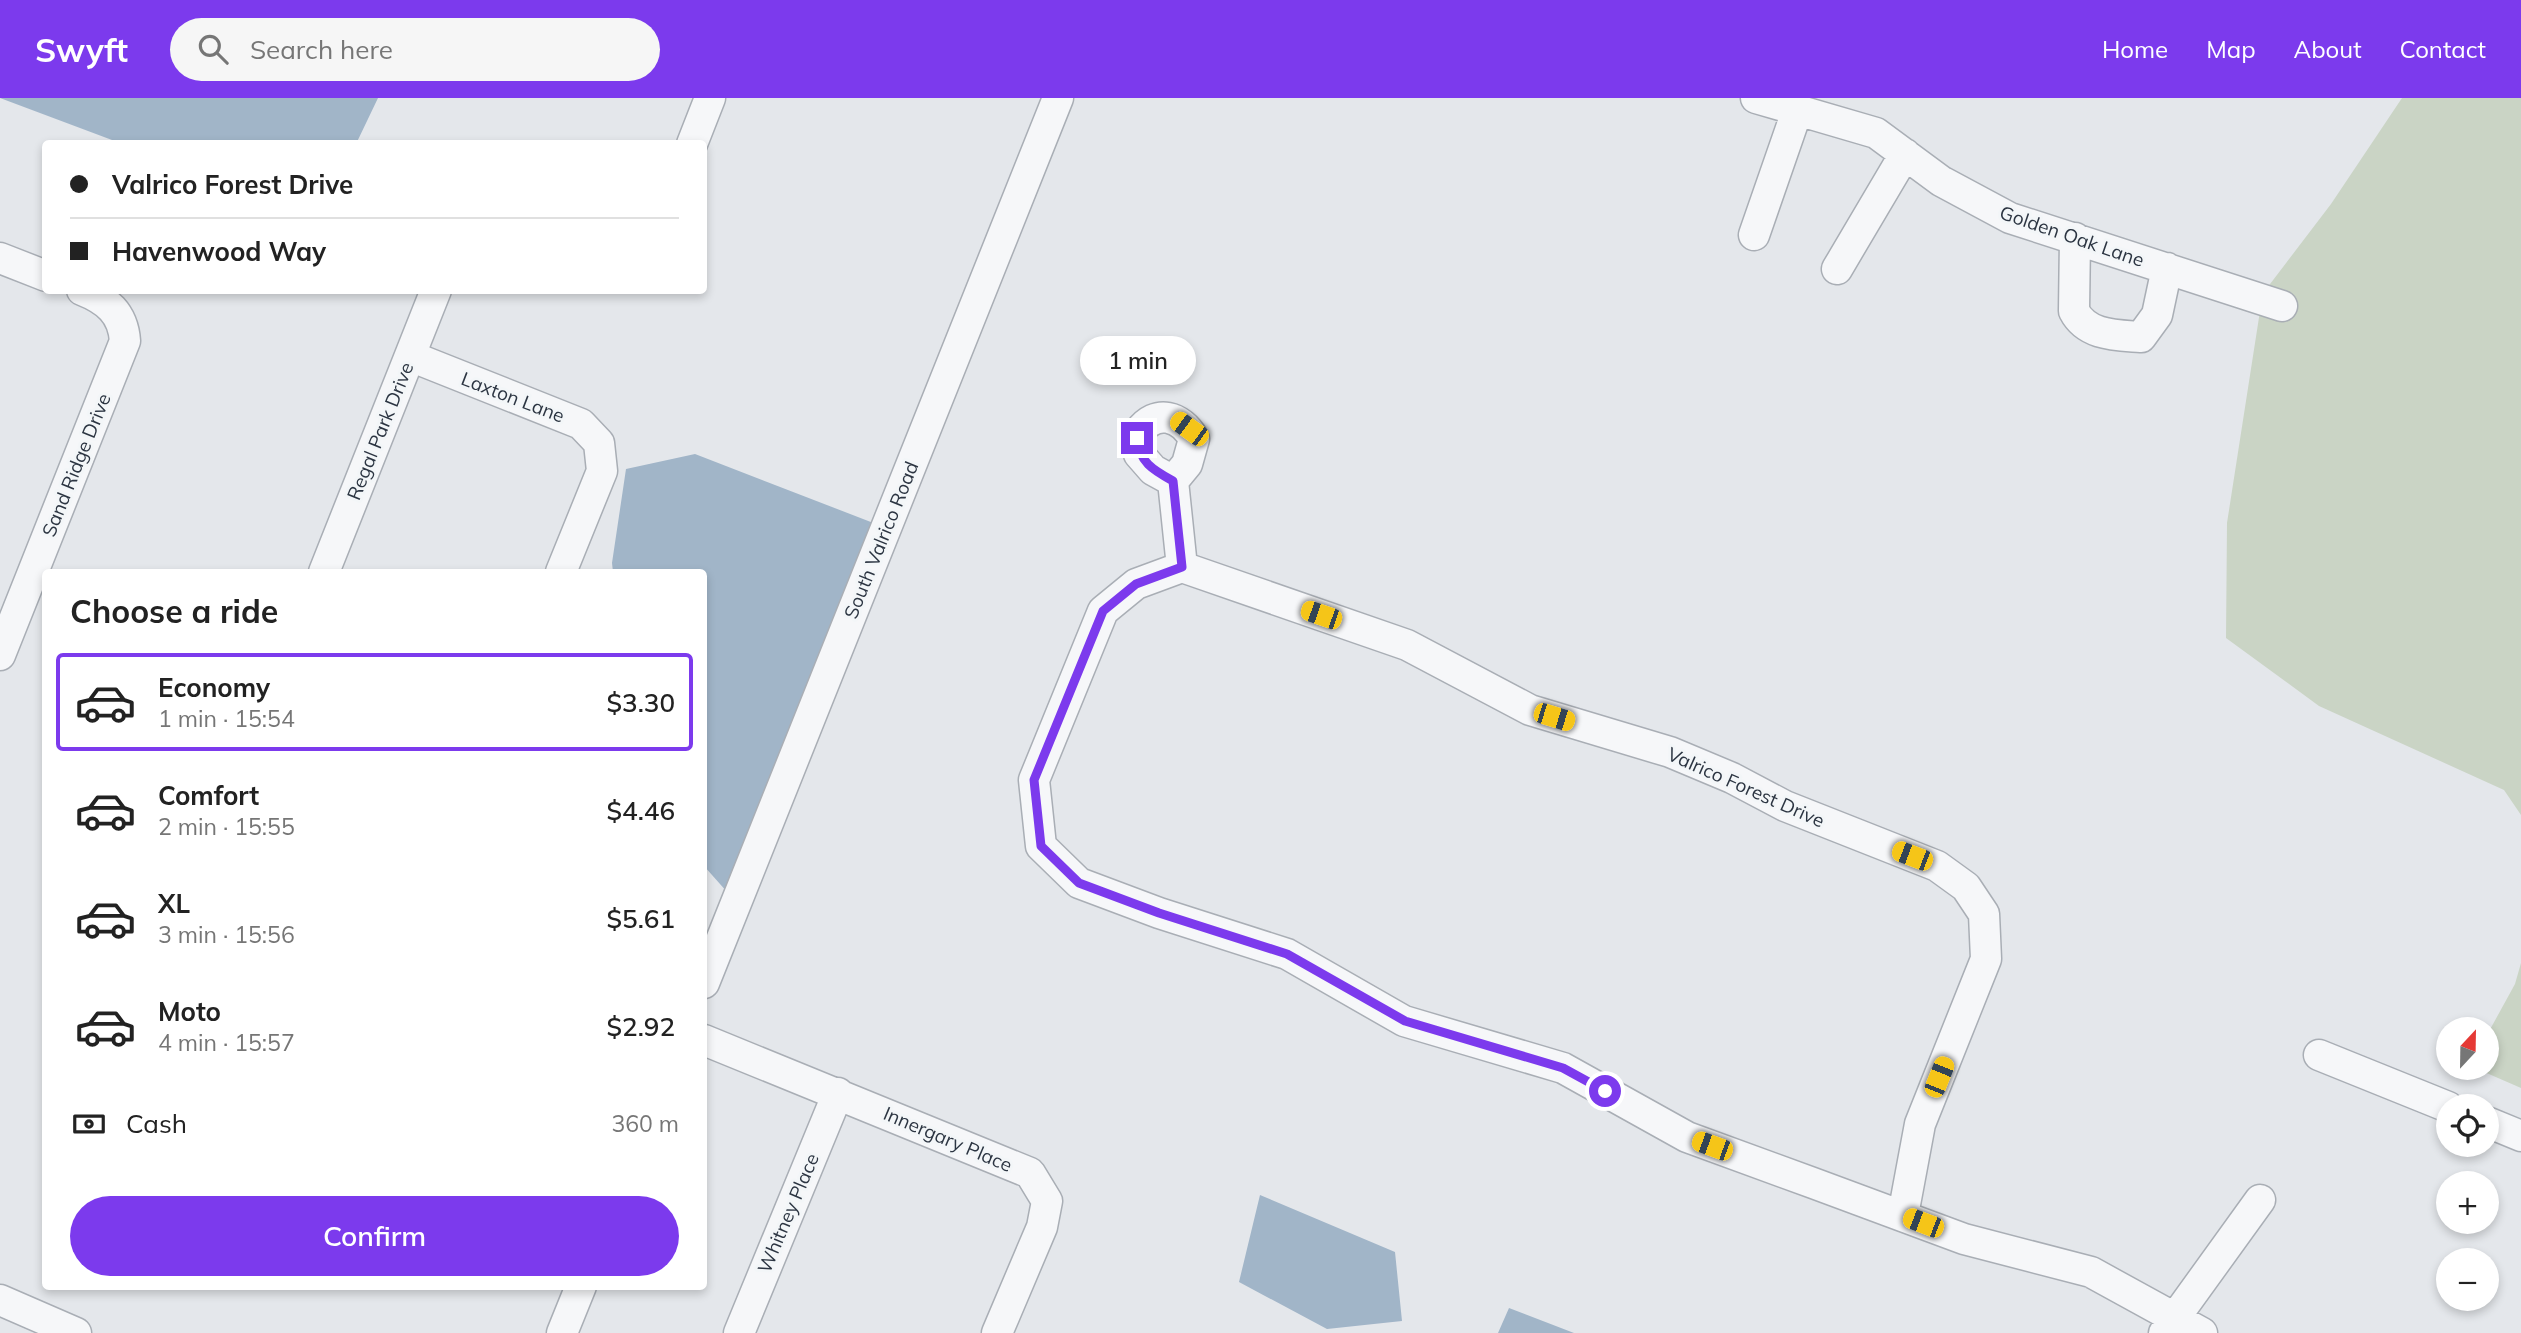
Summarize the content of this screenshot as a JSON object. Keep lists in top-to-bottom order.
{
  "streets": {
    "street": [
      "Golden Oak Lane",
      "Laxton Lane",
      "Regal Park Drive",
      "Sand Ridge Drive",
      "South Valrico Road",
      "Valrico Forest Drive",
      "Innergary Place",
      "Whitney Place"
    ]
  },
  "crossings": [
    ["Laxton Lane", "Regal Park Drive"],
    ["Innergary Place", "Whitney Place"]
  ],
  "north": "top",
  "page": {
    "header": "Swyft",
    "search": "Search here",
    "nav": [
      "Home",
      "Map",
      "About",
      "Contact"
    ],
    "banner": ["Valrico Forest Drive", "Havenwood Way"],
    "bubble": "1 min",
    "heading": "Choose a ride",
    "list": [
      {
        "name": "Economy",
        "note": "1 min · 15:54",
        "value": "$3.30"
      },
      {
        "name": "Comfort",
        "note": "2 min · 15:55",
        "value": "$4.46"
      },
      {
        "name": "XL",
        "note": "3 min · 15:56",
        "value": "$5.61"
      },
      {
        "name": "Moto",
        "note": "4 min · 15:57",
        "value": "$2.92"
      }
    ],
    "map_buttons": ["+", "−"],
    "pay": ["Cash", "360 m"],
    "buttons": "Confirm"
  }
}
